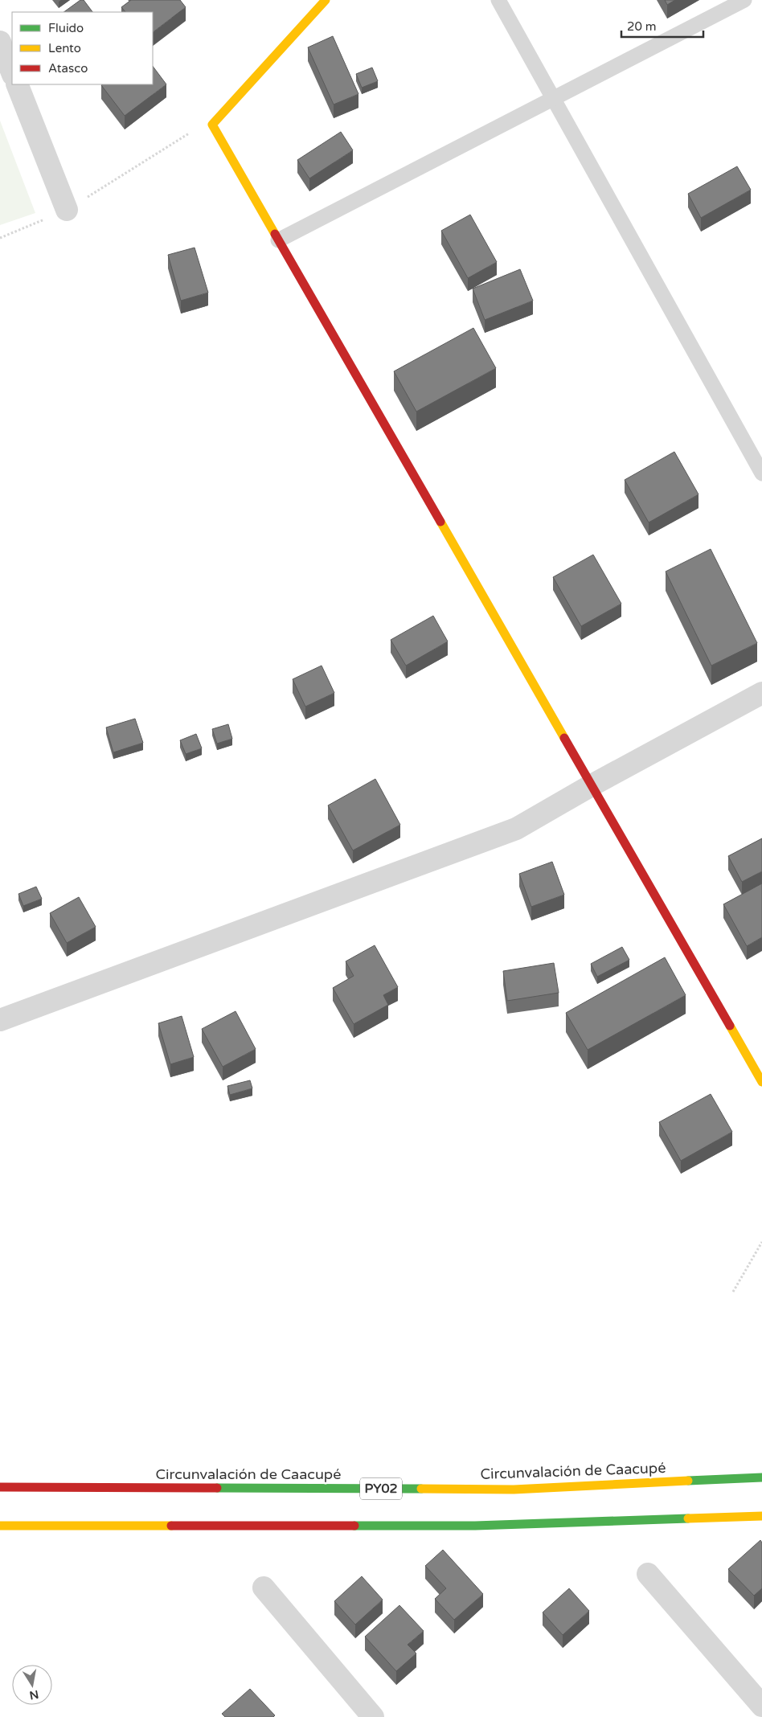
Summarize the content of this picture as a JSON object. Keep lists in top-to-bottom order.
{
  "streets": {
    "main road": ["Circunvalación de Caacupé", "PY02"]
  },
  "legend": ["Fluido", "Lento", "Atasco"],
  "scale_bar": "20 m",
  "north": "bottom"
}
